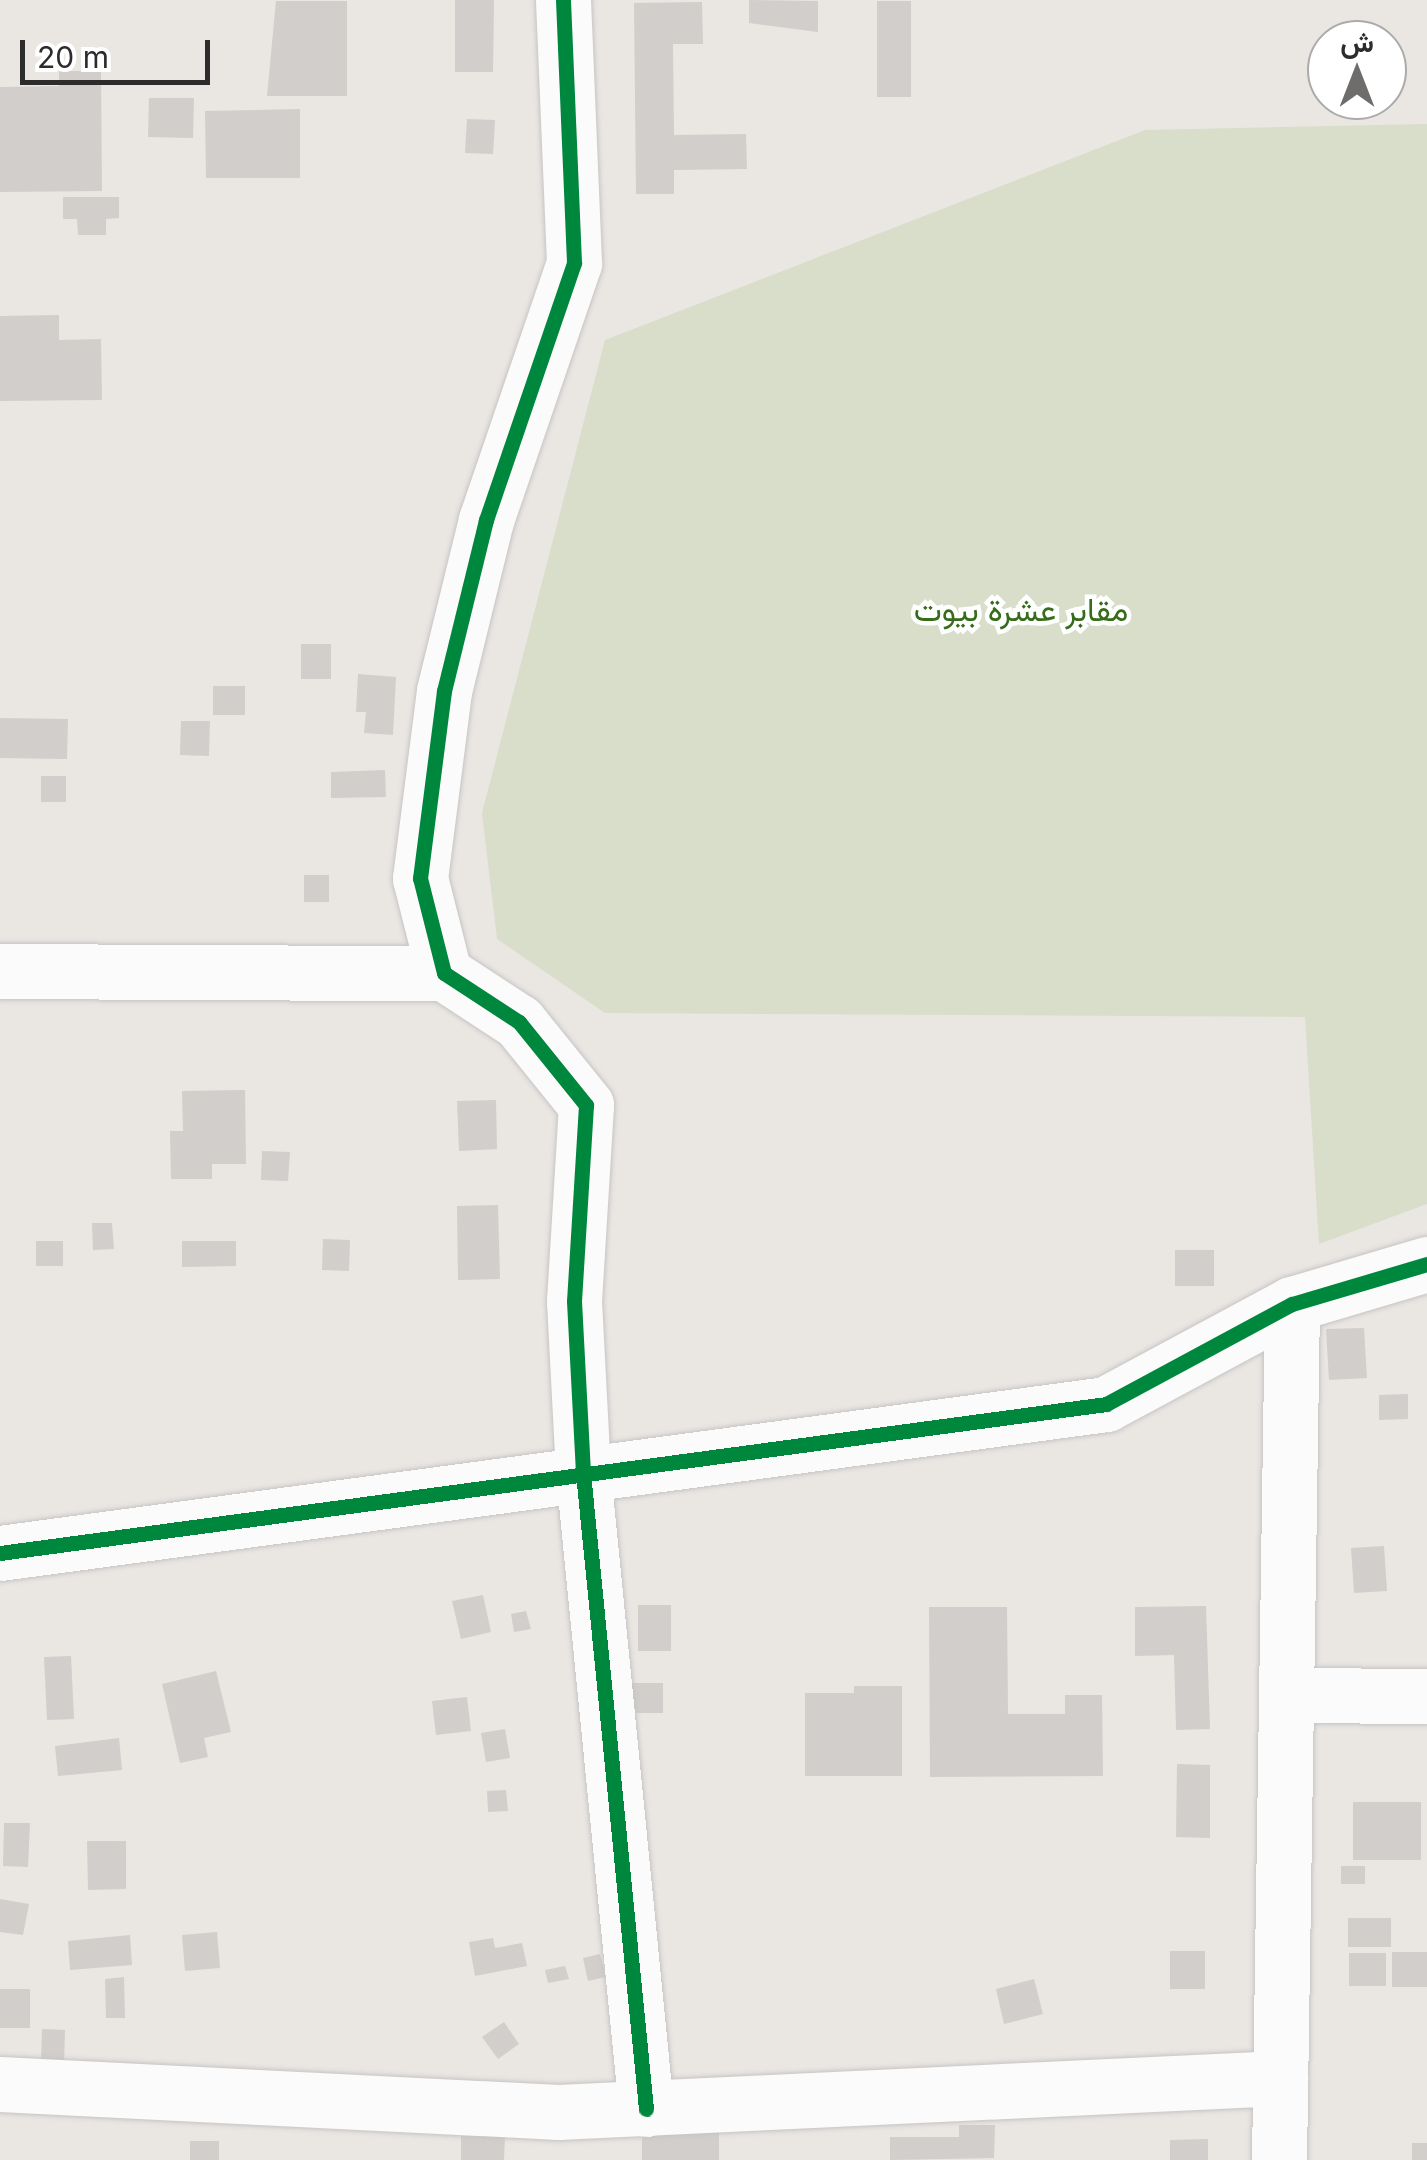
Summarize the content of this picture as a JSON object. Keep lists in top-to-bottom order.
{
  "parks": ["مقابر عشرة بيوت"],
  "scale_bar": "20 m",
  "north": "top"
}
